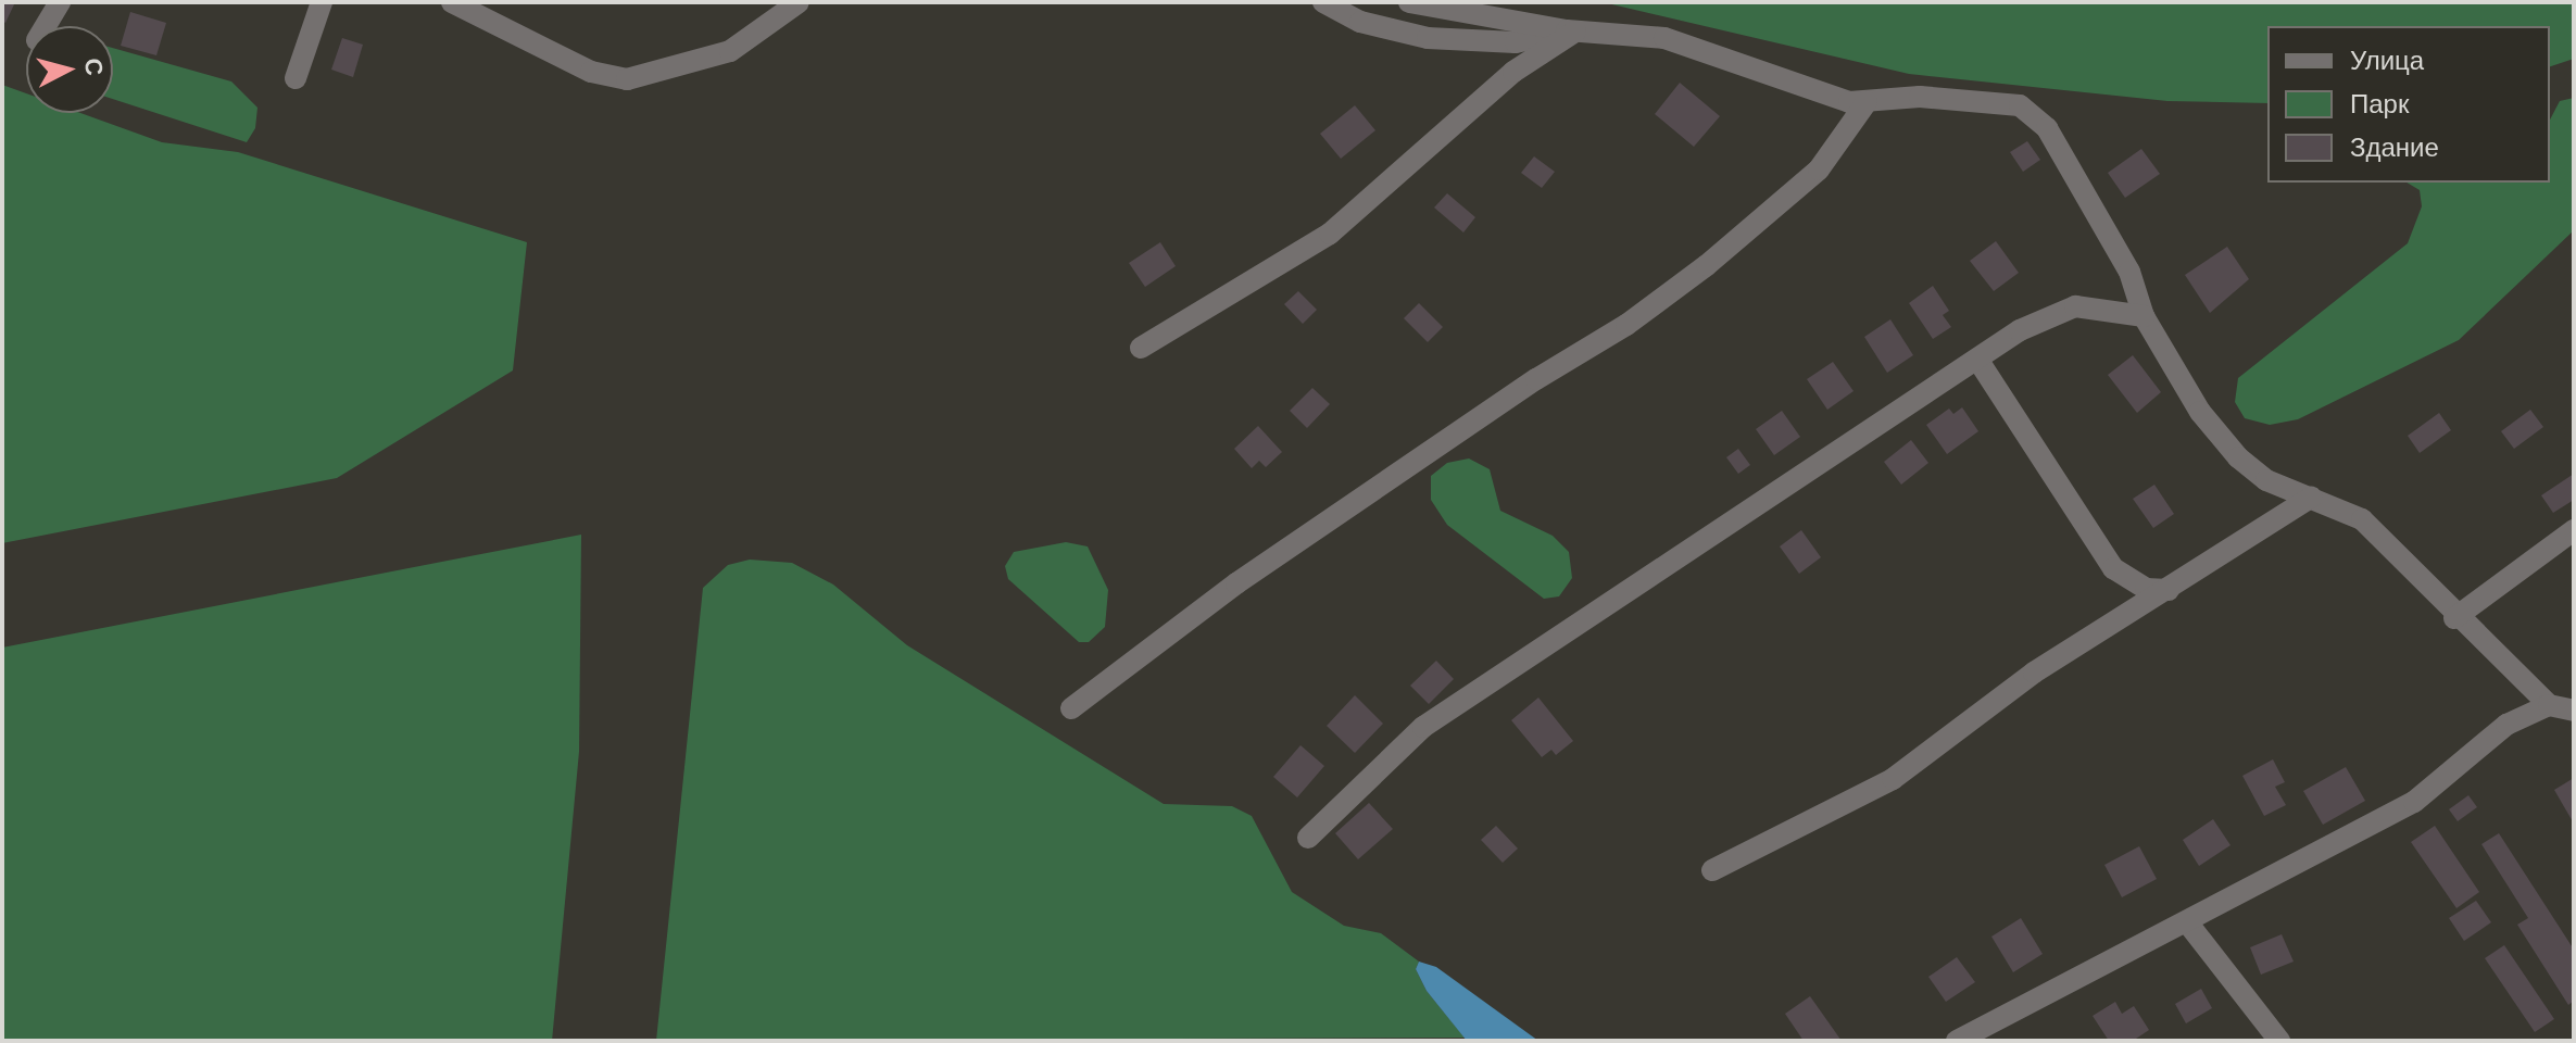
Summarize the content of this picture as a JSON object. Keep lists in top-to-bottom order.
{
  "legend": ["Улица", "Парк", "Здание"],
  "north": "right"
}
